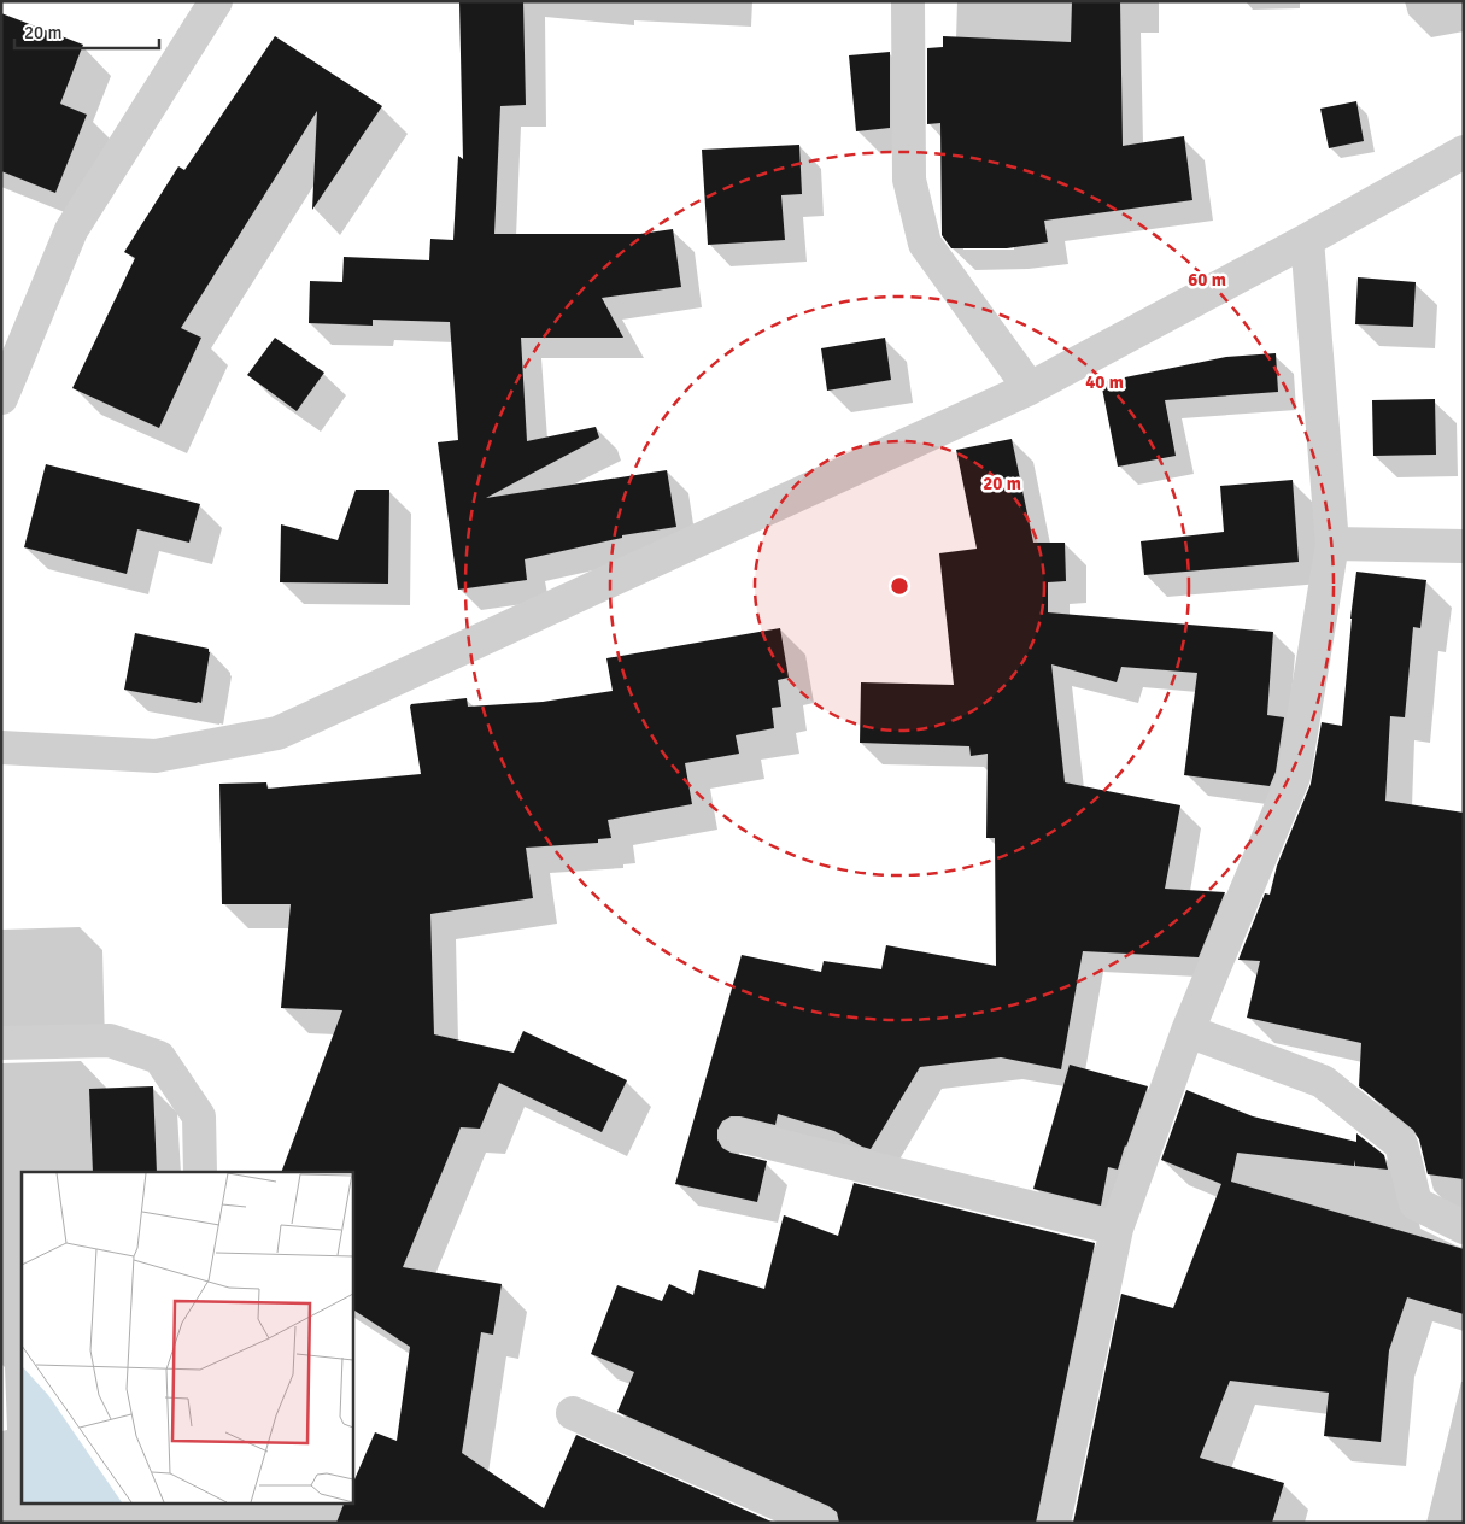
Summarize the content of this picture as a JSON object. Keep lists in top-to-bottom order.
{
  "scale_bar": "20 m",
  "rings": ["60 m", "40 m", "20 m"]
}
